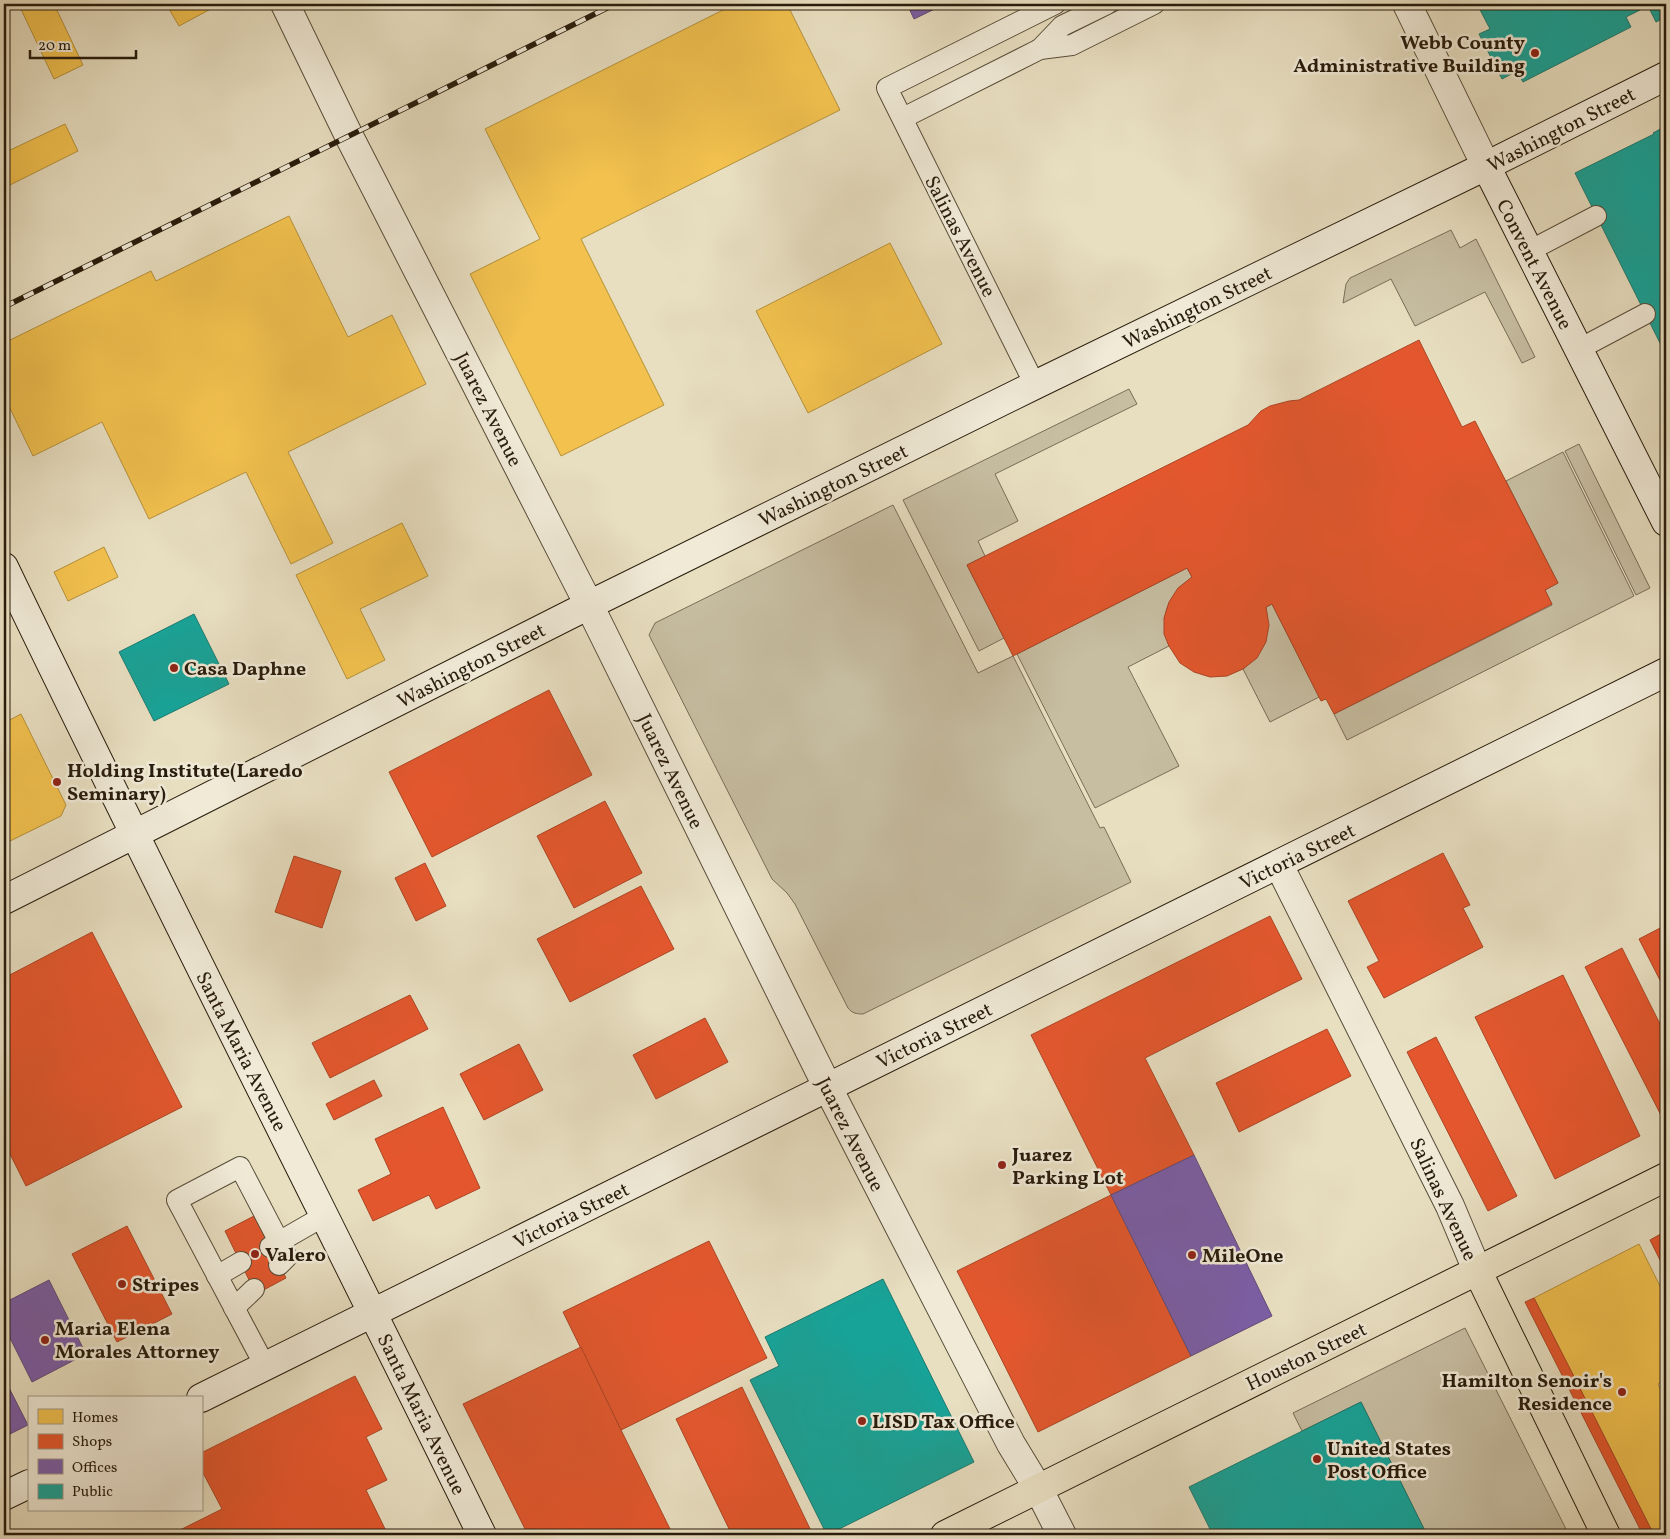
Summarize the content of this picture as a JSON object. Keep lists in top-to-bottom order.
{
  "streets": {
    "main road": [
      "Washington Street",
      "Salinas Avenue",
      "Convent Avenue",
      "Juarez Avenue",
      "Victoria Street",
      "Santa Maria Avenue",
      "Houston Street"
    ]
  },
  "crossings": [
    ["Washington Street", "Salinas Avenue"],
    ["Washington Street", "Convent Avenue"],
    ["Washington Street", "Juarez Avenue"],
    ["Washington Street", "Santa Maria Avenue"],
    ["Salinas Avenue", "Victoria Street"],
    ["Salinas Avenue", "Houston Street"],
    ["Juarez Avenue", "Victoria Street"],
    ["Juarez Avenue", "Houston Street"],
    ["Victoria Street", "Santa Maria Avenue"]
  ],
  "places": [
    "Webb County Administrative Building",
    "Casa Daphne",
    "Holding Institute(Laredo Seminary)",
    "Juarez Parking Lot",
    "Valero",
    "MileOne",
    "Stripes",
    "Maria Elena Morales Attorney",
    "Hamilton Senoir's Residence",
    "LISD Tax Office",
    "United States Post Office"
  ],
  "legend": [
    "Homes",
    "Shops",
    "Offices",
    "Public"
  ],
  "scale_bar": "20 m"
}
